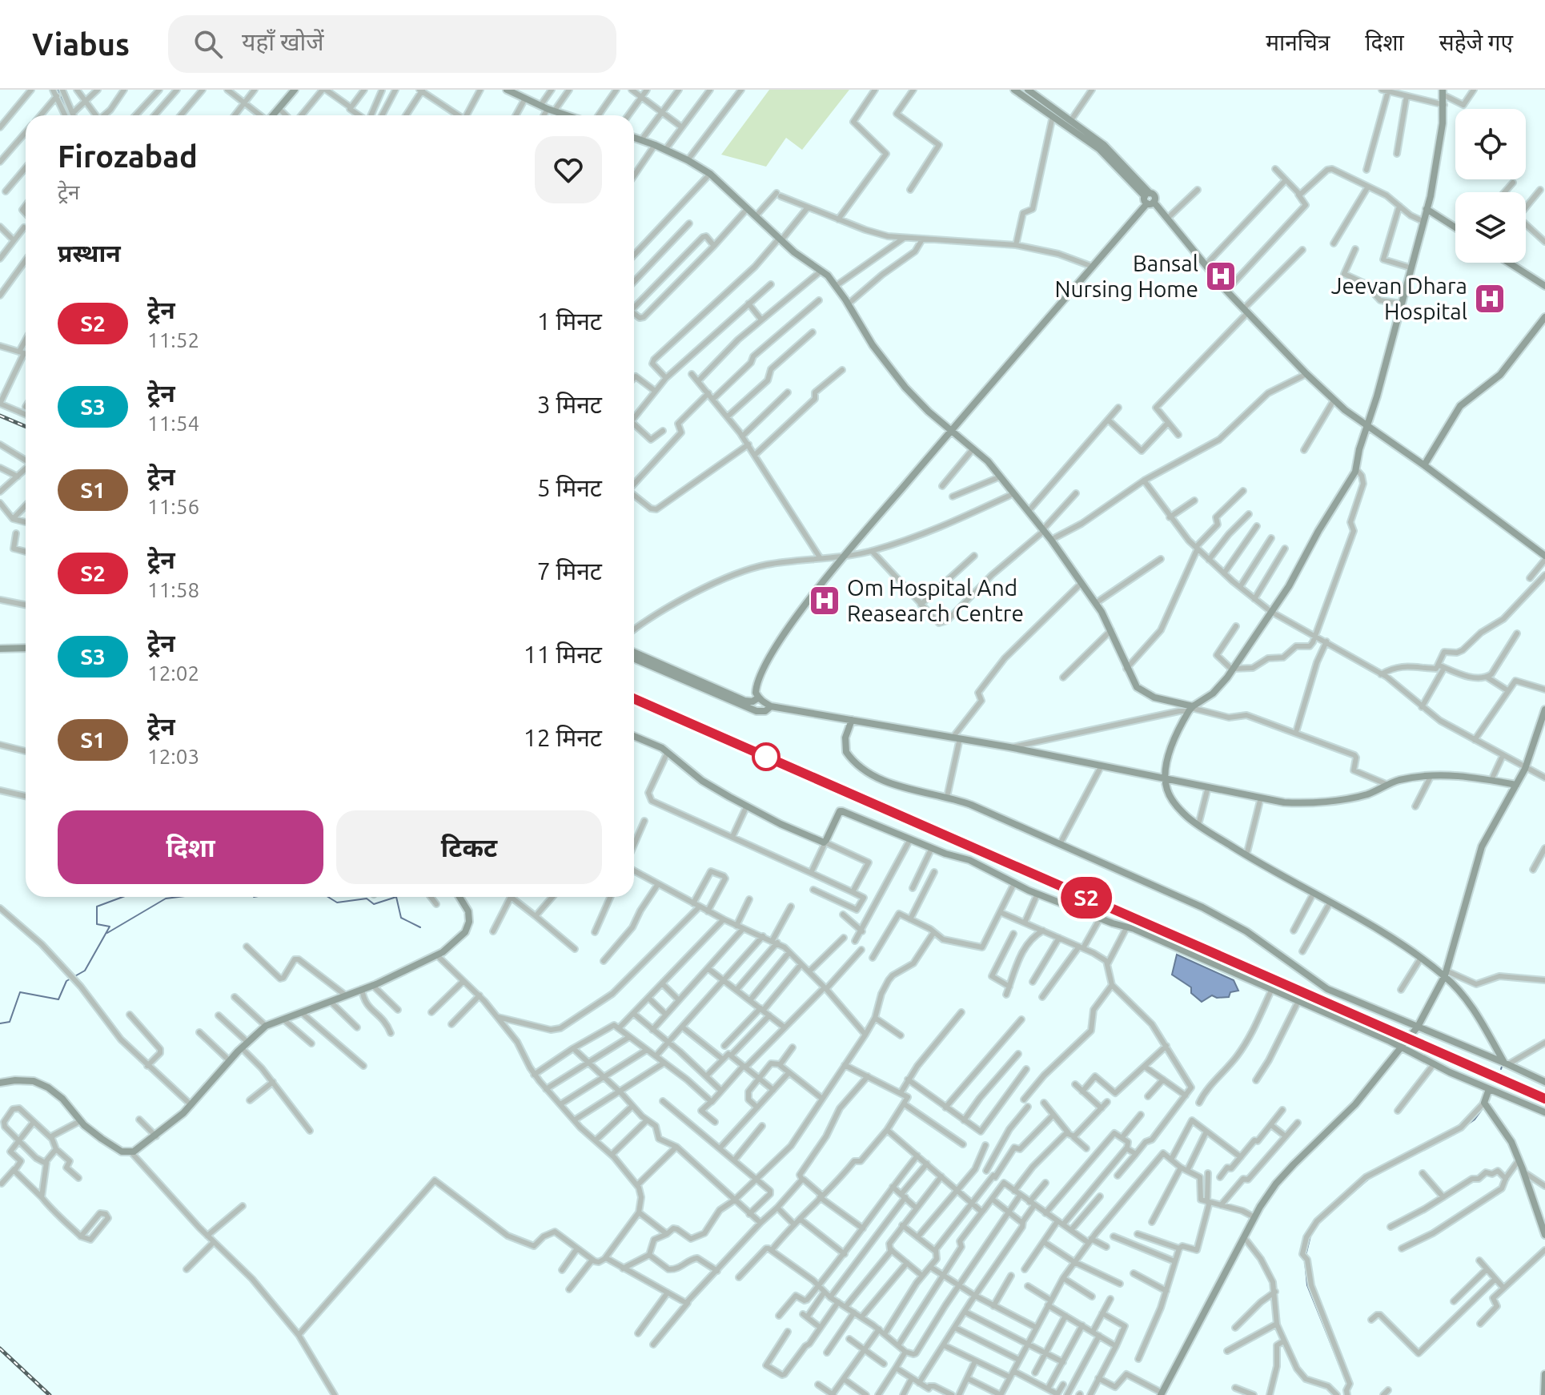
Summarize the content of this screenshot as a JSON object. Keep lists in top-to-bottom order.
{
  "places": {
    "hospital": ["Bansal Nursing Home", "Jeevan Dhara Hospital", "Om Hospital And Reasearch Centre"]
  },
  "page": {
    "header": "Viabus",
    "search": "यहाँ खोजें",
    "nav": ["मानचित्र", "दिशा", "सहेजे गए"],
    "on_map": "S2",
    "heading": [
      ["Firozabad", "ट्रेन"],
      "प्रस्थान"
    ],
    "list": [
      {
        "mark": "S2",
        "name": "ट्रेन",
        "note": "11:52",
        "value": "1 मिनट"
      },
      {
        "mark": "S3",
        "name": "ट्रेन",
        "note": "11:54",
        "value": "3 मिनट"
      },
      {
        "mark": "S1",
        "name": "ट्रेन",
        "note": "11:56",
        "value": "5 मिनट"
      },
      {
        "mark": "S2",
        "name": "ट्रेन",
        "note": "11:58",
        "value": "7 मिनट"
      },
      {
        "mark": "S3",
        "name": "ट्रेन",
        "note": "12:02",
        "value": "11 मिनट"
      },
      {
        "mark": "S1",
        "name": "ट्रेन",
        "note": "12:03",
        "value": "12 मिनट"
      }
    ],
    "buttons": ["दिशा", "टिकट"]
  }
}
